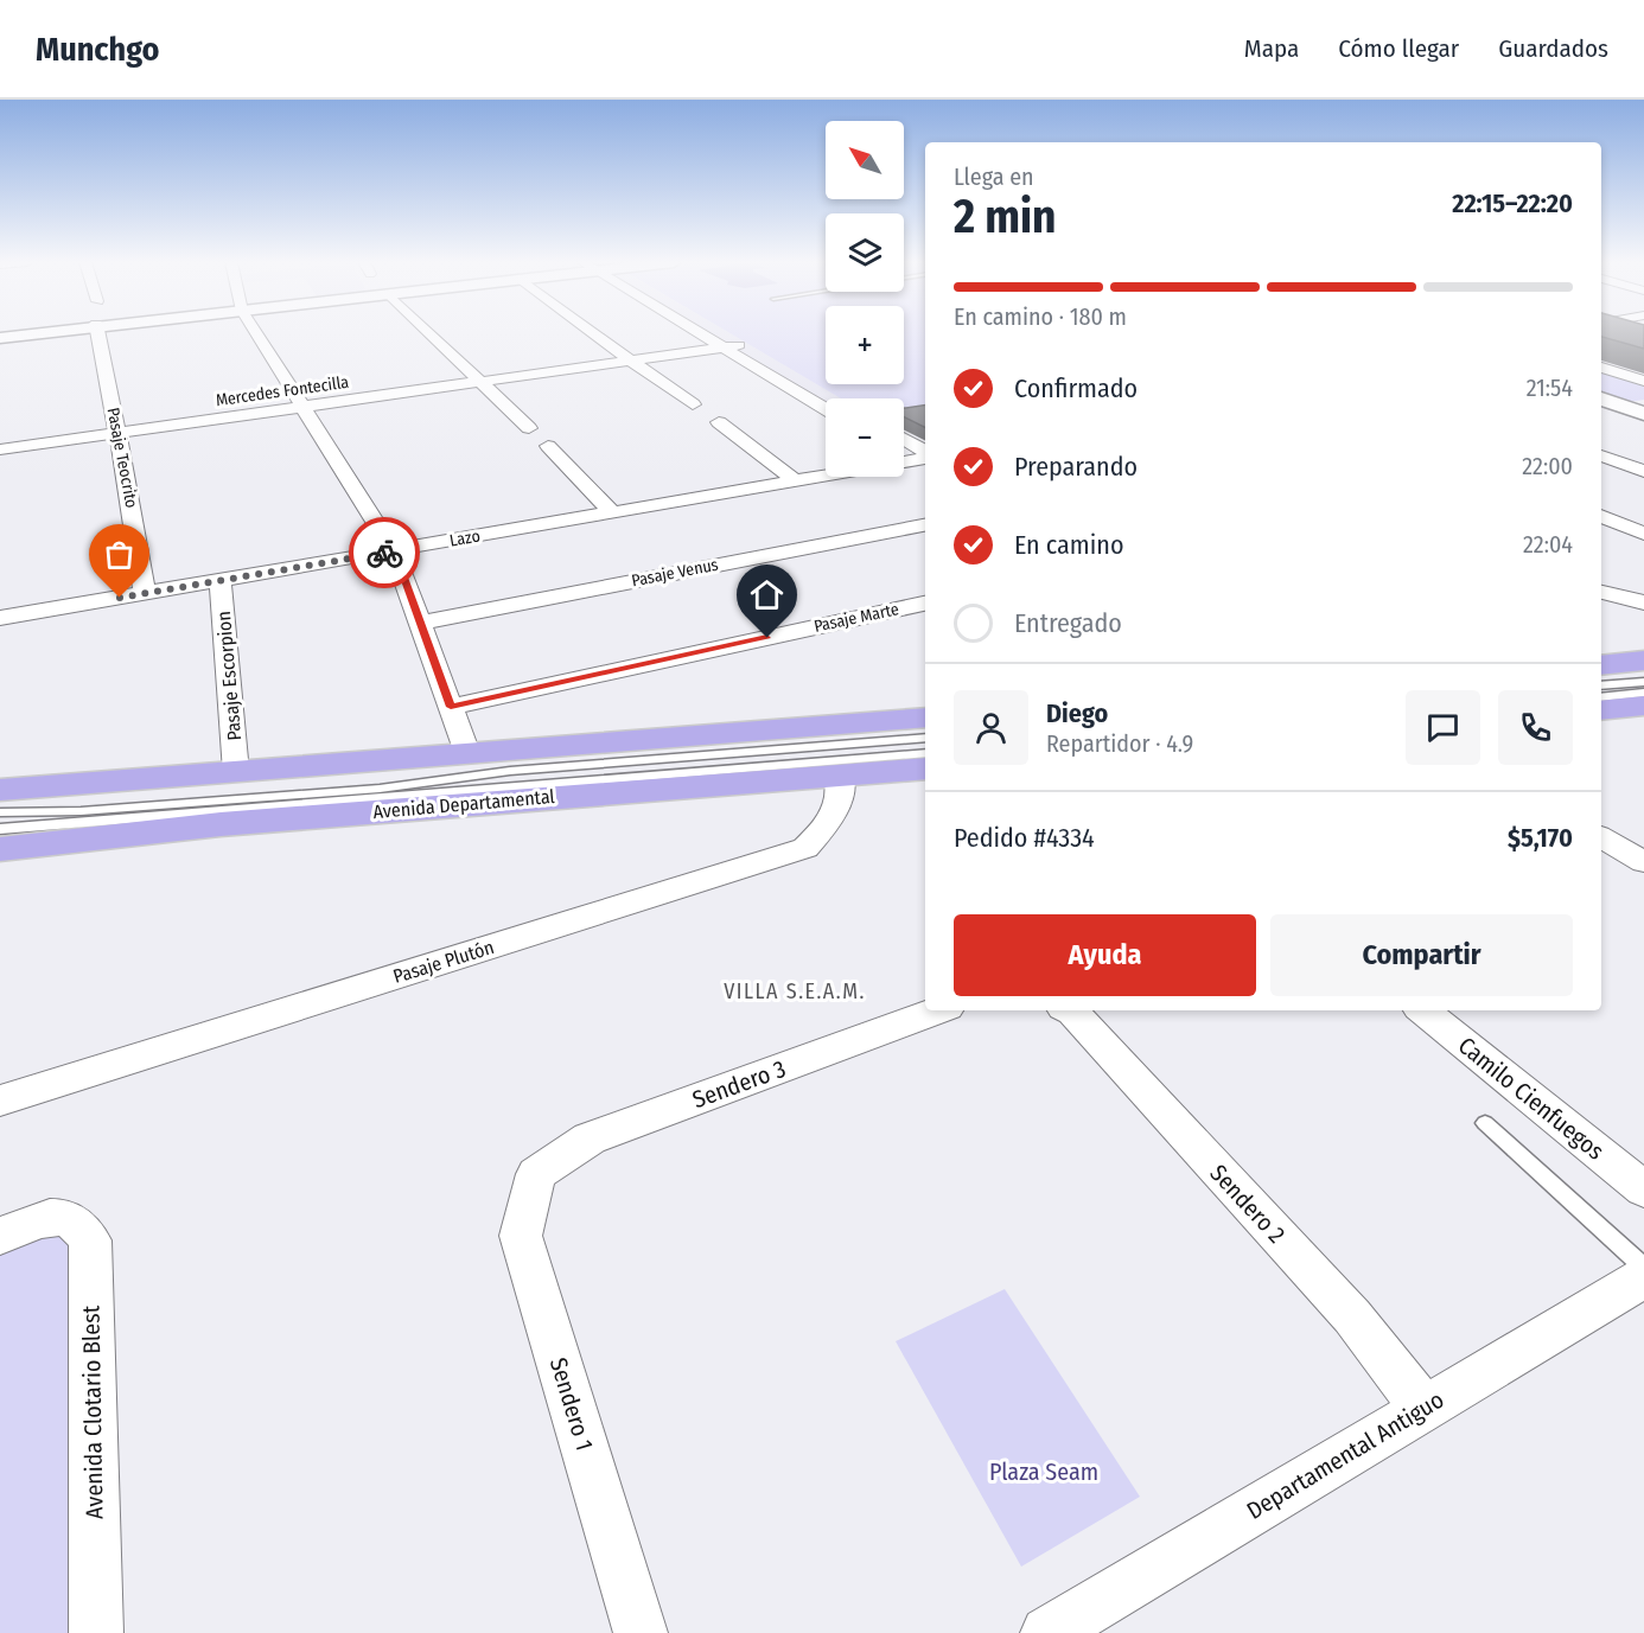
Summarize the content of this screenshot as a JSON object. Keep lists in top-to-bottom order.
{
  "streets": {
    "main road": ["Avenida Departamental"],
    "street": [
      "Mercedes Fontecilla",
      "Pasaje Teocrito",
      "Lazo",
      "Pasaje Venus",
      "Pasaje Marte",
      "Pasaje Escorpion",
      "Pasaje Plutón",
      "Sendero 3",
      "Camilo Cienfuegos",
      "Sendero 2",
      "Sendero 1",
      "Avenida Clotario Blest",
      "Departamental Antiguo"
    ]
  },
  "crossings": [
    ["Mercedes Fontecilla", "Pasaje Teocrito"],
    ["Pasaje Teocrito", "Lazo"],
    ["Lazo", "Pasaje Escorpion"],
    ["Avenida Departamental", "Pasaje Plutón"],
    ["Sendero 3", "Sendero 1"],
    ["Sendero 2", "Departamental Antiguo"]
  ],
  "districts": ["VILLA S.E.A.M."],
  "parks": ["Plaza Seam"],
  "north": "top left",
  "page": {
    "header": "Munchgo",
    "nav": ["Mapa", "Cómo llegar", "Guardados"],
    "map_buttons": ["+", "−"],
    "heading": ["2 min", "Llega en", "22:15–22:20"],
    "panel": [
      "Diego",
      "Repartidor · 4.9",
      "Pedido #4334",
      "$5,170"
    ],
    "bar": "En camino · 180 m",
    "list": [
      ["Confirmado", "21:54"],
      ["Preparando", "22:00"],
      ["En camino", "22:04"],
      "Entregado"
    ],
    "buttons": ["Ayuda", "Compartir"]
  }
}
